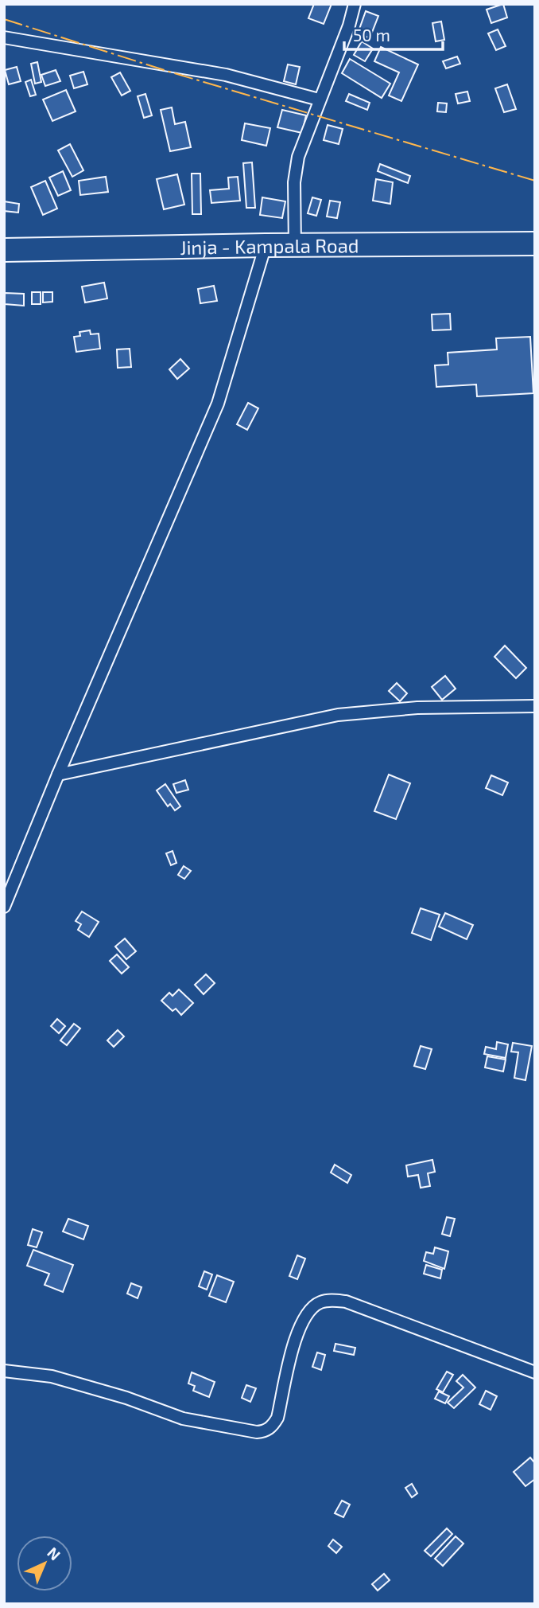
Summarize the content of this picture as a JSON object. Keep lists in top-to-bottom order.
{
  "streets": {
    "highway": ["Jinja - Kampala Road"]
  },
  "scale_bar": "50 m",
  "north": "top right"
}
